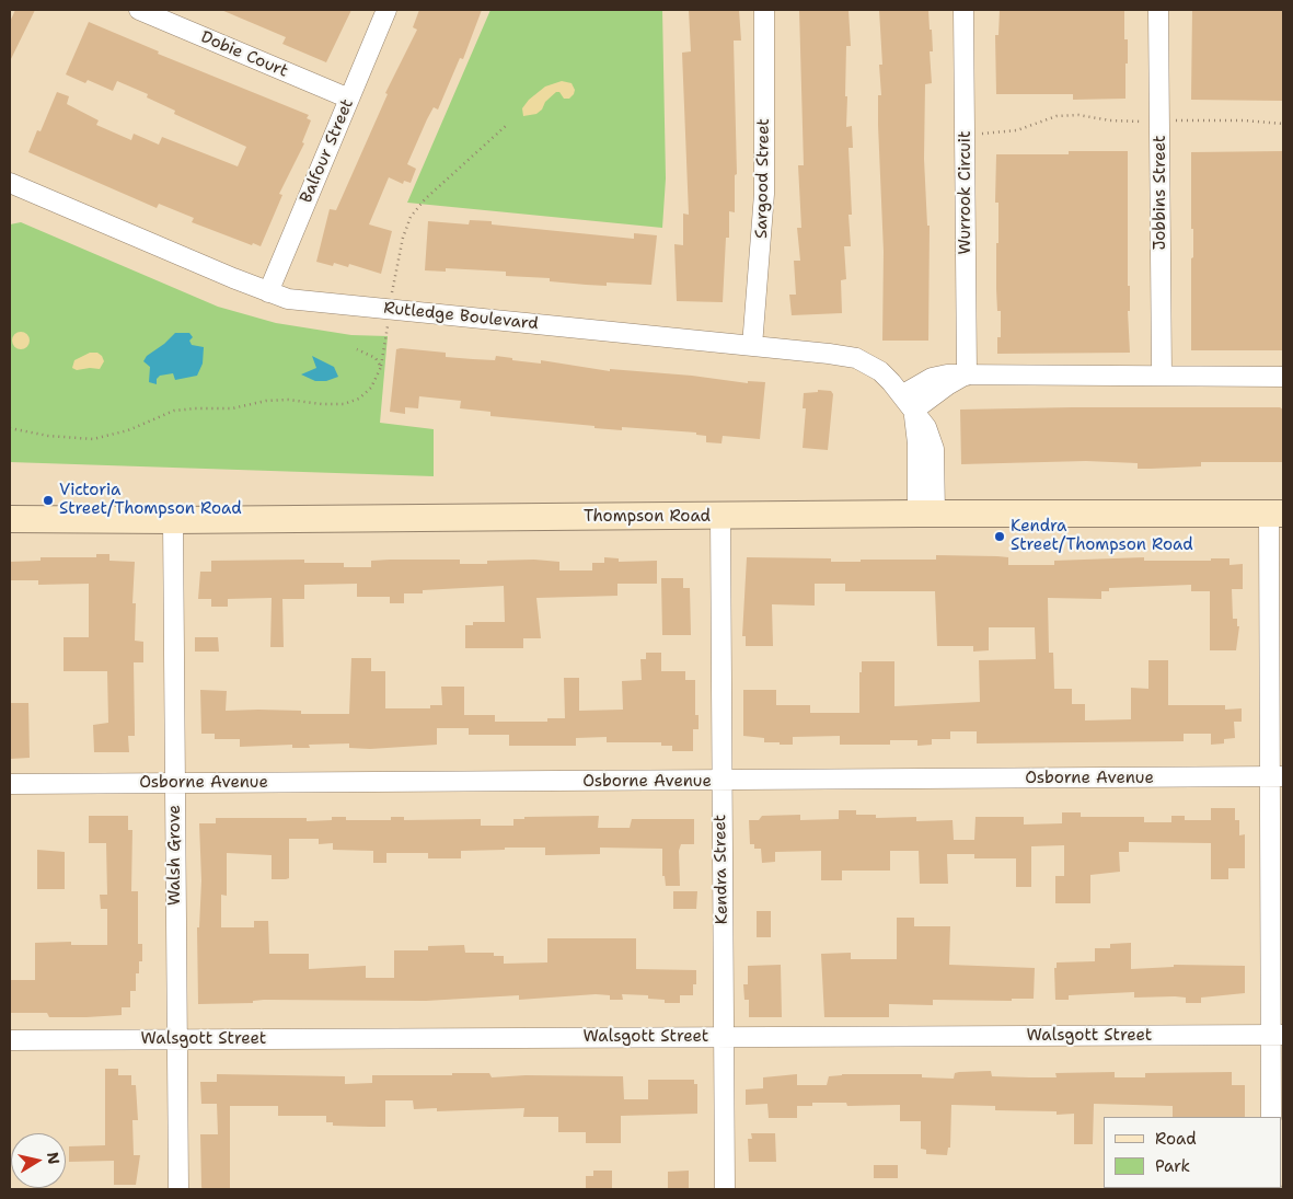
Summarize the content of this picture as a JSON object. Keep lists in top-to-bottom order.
{
  "streets": {
    "main road": ["Thompson Road"],
    "street": [
      "Dobie Court",
      "Balfour Street",
      "Sargood Street",
      "Wurrook Circuit",
      "Jobbins Street",
      "Rutledge Boulevard",
      "Osborne Avenue",
      "Walsh Grove",
      "Kendra Street",
      "Walsgott Street"
    ]
  },
  "crossings": [
    ["Dobie Court", "Balfour Street"],
    ["Balfour Street", "Rutledge Boulevard"],
    ["Sargood Street", "Rutledge Boulevard"],
    ["Rutledge Boulevard", "Thompson Road"],
    ["Thompson Road", "Walsh Grove"],
    ["Thompson Road", "Kendra Street"],
    ["Osborne Avenue", "Walsh Grove"],
    ["Osborne Avenue", "Kendra Street"],
    ["Walsh Grove", "Walsgott Street"],
    ["Kendra Street", "Walsgott Street"]
  ],
  "places": ["Victoria Street/Thompson Road", "Kendra Street/Thompson Road"],
  "legend": ["Road", "Park"],
  "north": "right"
}
